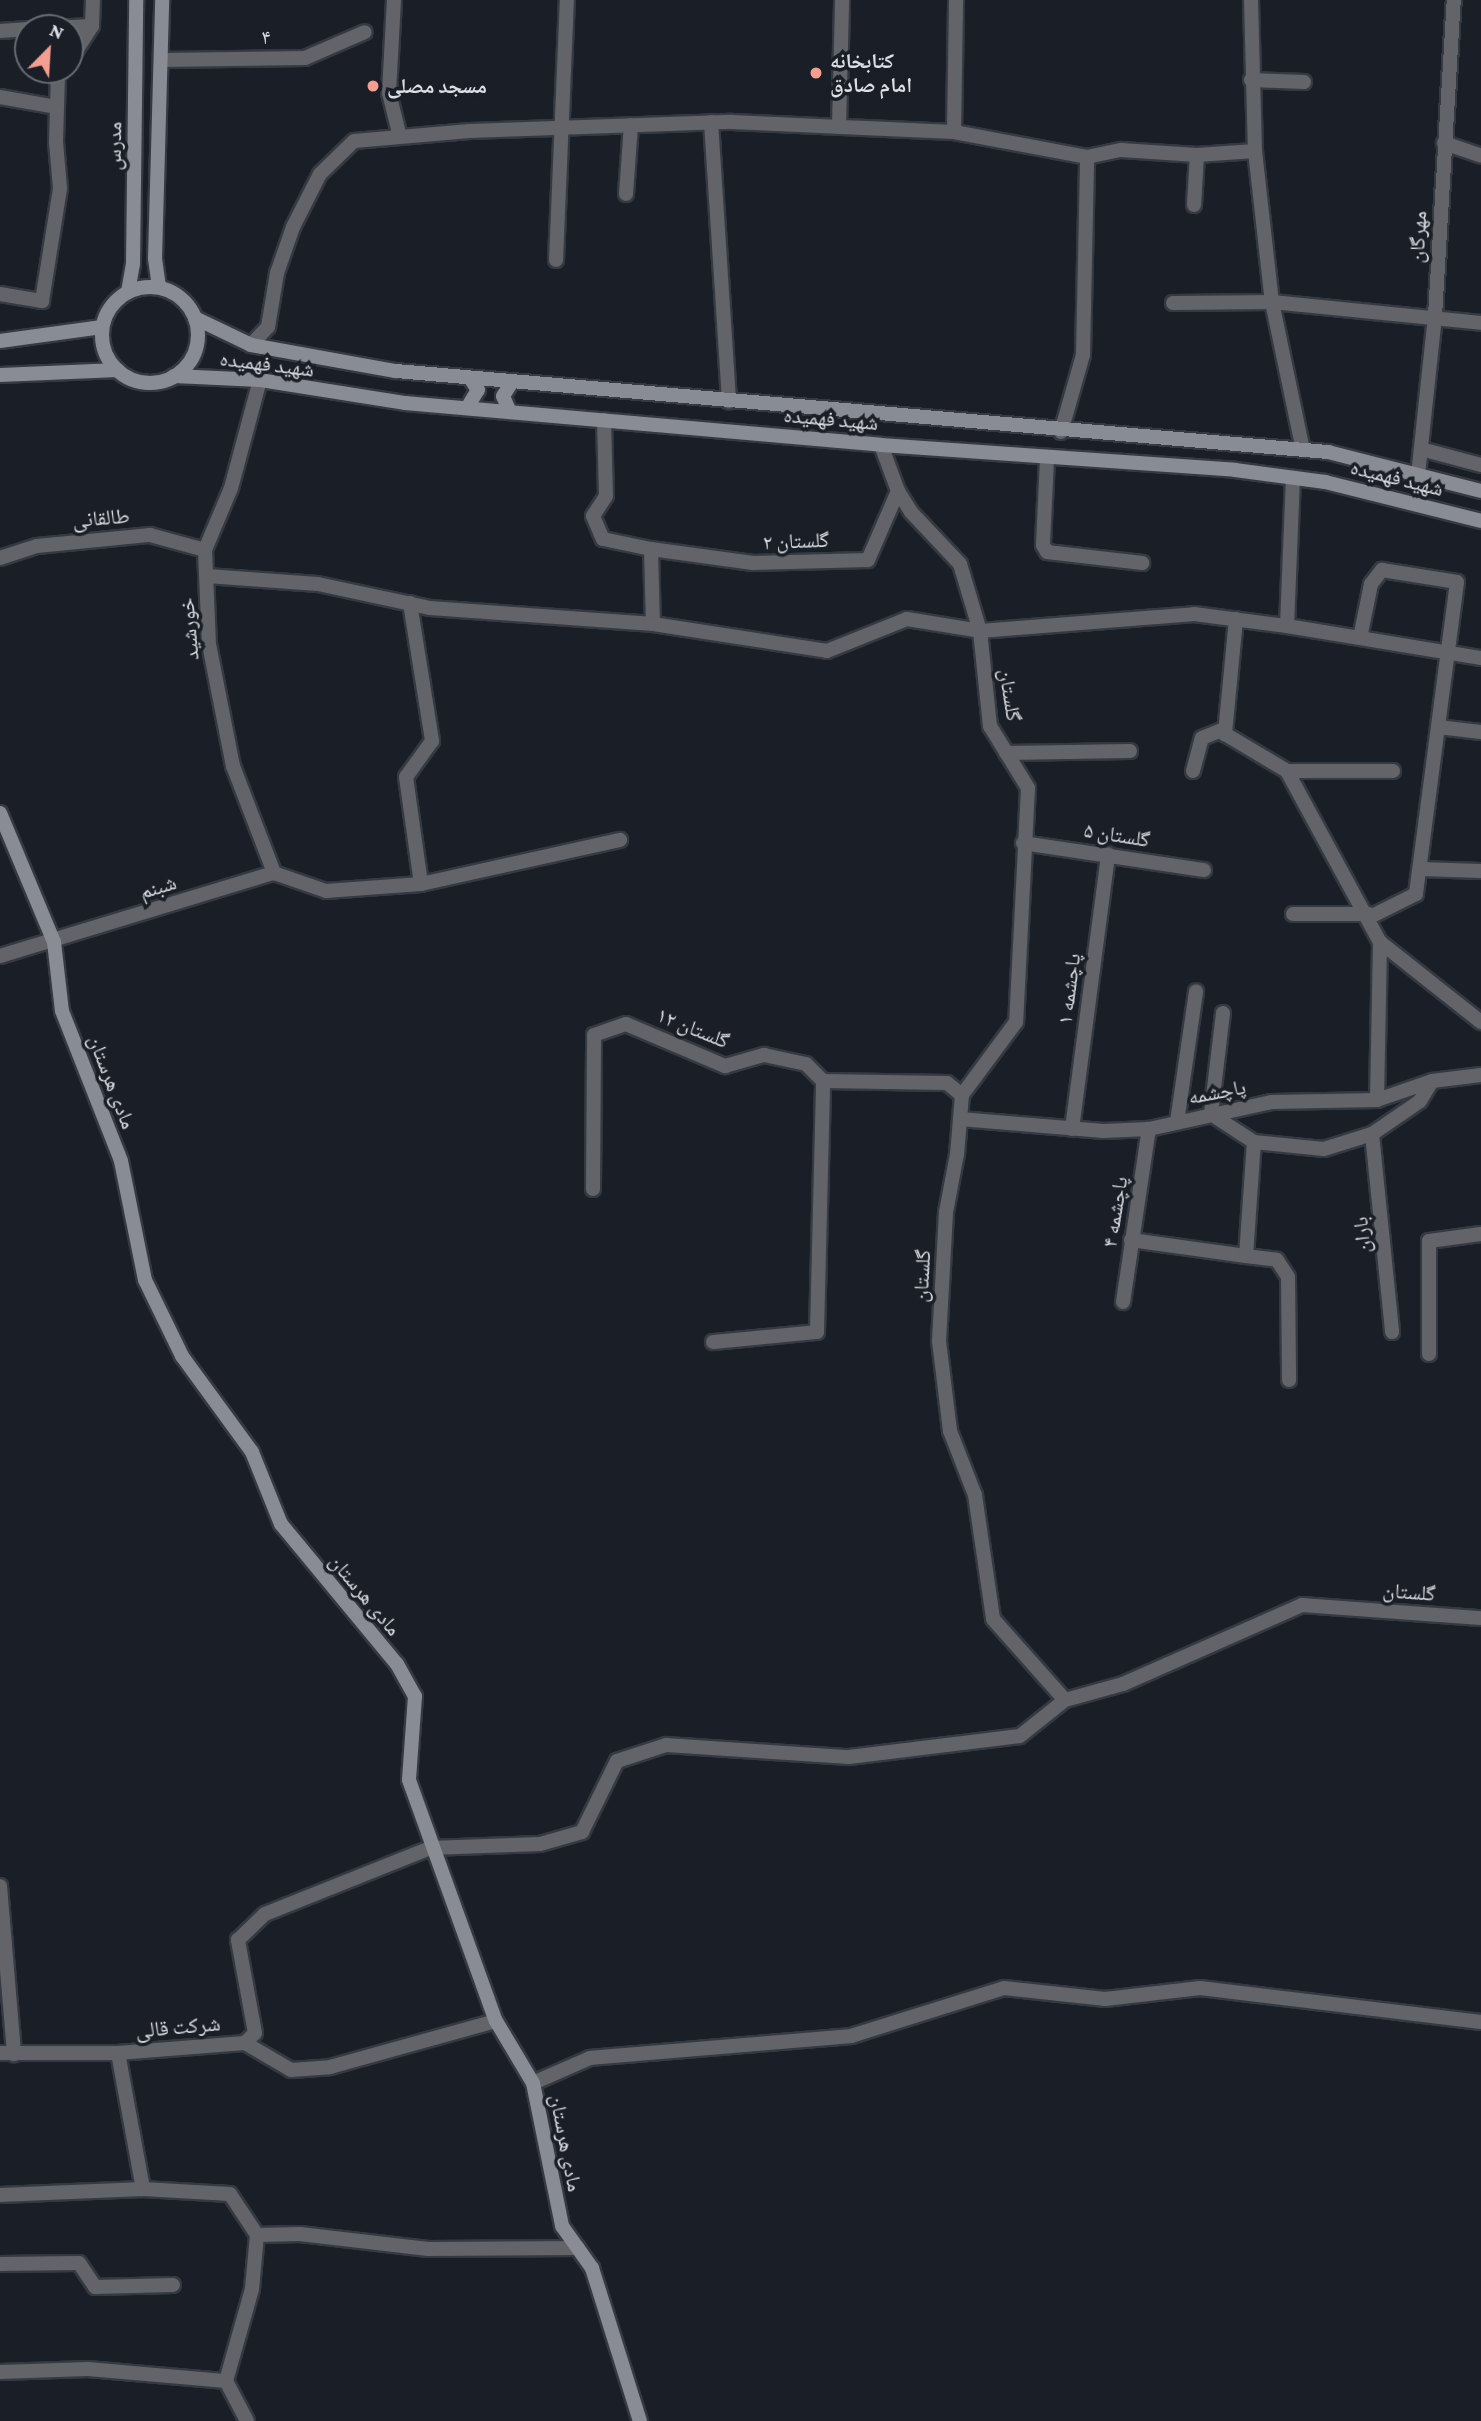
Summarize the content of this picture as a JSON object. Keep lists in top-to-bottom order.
{
  "streets": {
    "main road": ["مدرس", "شهید فهمیده", "مادی هرستان"],
    "street": [
      "۴",
      "مهرگان",
      "طالقانی",
      "گلستان ۲",
      "خورشید",
      "گلستان",
      "گلستان ۵",
      "شبنم",
      "پاچشمه ۱",
      "گلستان ۱۲",
      "پاچشمه",
      "پاچشمه ۴",
      "باران",
      "شرکت قالی"
    ]
  },
  "crossings": [
    ["مدرس", "شهید فهمیده"],
    ["مهرگان", "شهید فهمیده"],
    ["شهید فهمیده", "خورشید"],
    ["شهید فهمیده", "گلستان"],
    ["طالقانی", "خورشید"],
    ["گلستان ۲", "گلستان"],
    ["خورشید", "شبنم"],
    ["گلستان", "گلستان ۵"],
    ["گلستان", "پاچشمه"],
    ["گلستان ۵", "پاچشمه ۱"],
    ["شبنم", "مادی هرستان"],
    ["پاچشمه ۱", "پاچشمه"],
    ["مادی هرستان", "شرکت قالی"],
    ["پاچشمه", "پاچشمه ۴"]
  ],
  "places": ["کتابخانه امام صادق", "مسجد مصلی"],
  "north": "top right"
}
